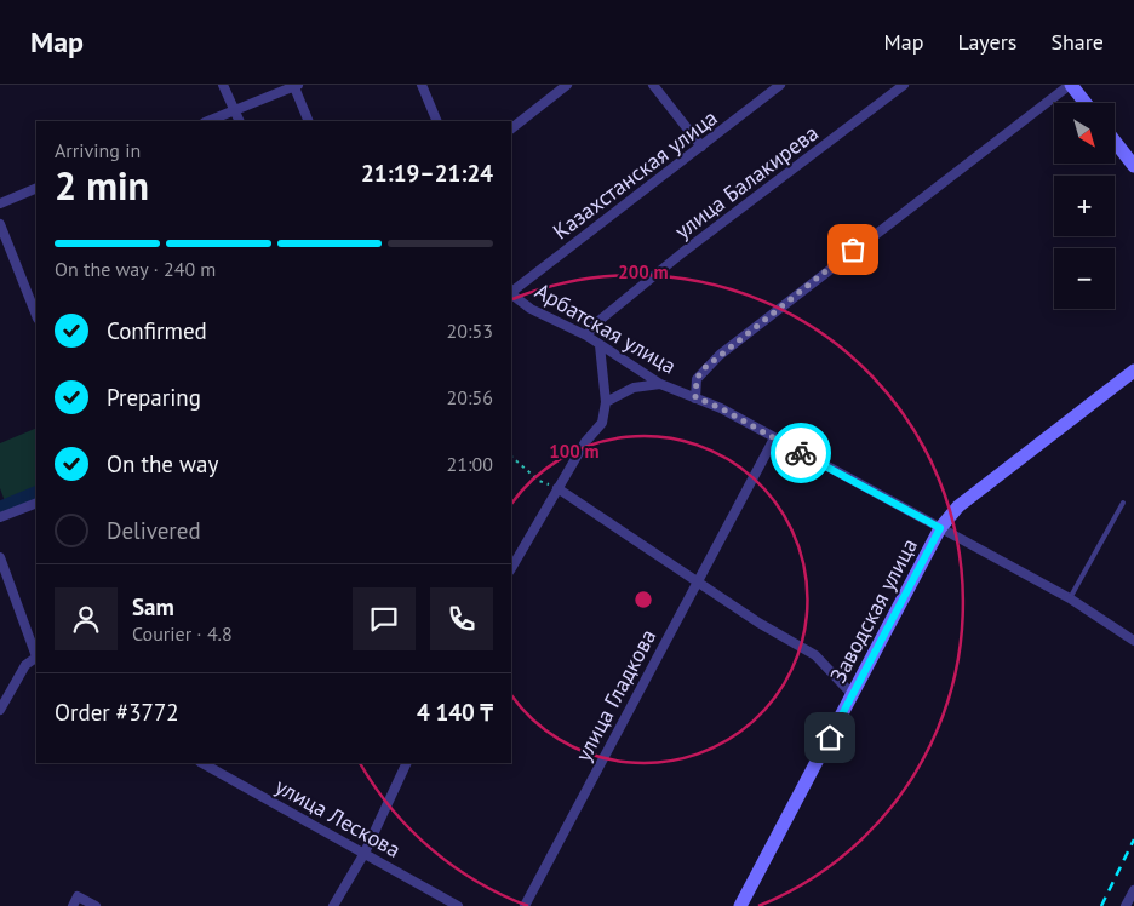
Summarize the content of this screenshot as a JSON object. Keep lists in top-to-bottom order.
{
  "streets": {
    "street": [
      "Казахстанская улица",
      "улица Балакирева",
      "Арбатская улица",
      "Заводская улица",
      "улица Гладкова",
      "улица Лескова"
    ]
  },
  "crossings": [
    ["улица Балакирева", "Арбатская улица"],
    ["Арбатская улица", "Заводская улица"],
    ["Арбатская улица", "улица Гладкова"]
  ],
  "north": "bottom right",
  "page": {
    "header": "Map",
    "nav": ["Map", "Layers", "Share"],
    "map_buttons": ["+", "−"],
    "heading": ["2 min", "Arriving in", "21:19–21:24"],
    "panel": [
      "Sam",
      "Courier · 4.8",
      "Order #3772",
      "4 140 ₸"
    ],
    "bar": "On the way · 240 m",
    "list": [
      ["Confirmed", "20:53"],
      ["Preparing", "20:56"],
      ["On the way", "21:00"],
      "Delivered"
    ]
  },
  "rings": ["200 m", "100 m"]
}
